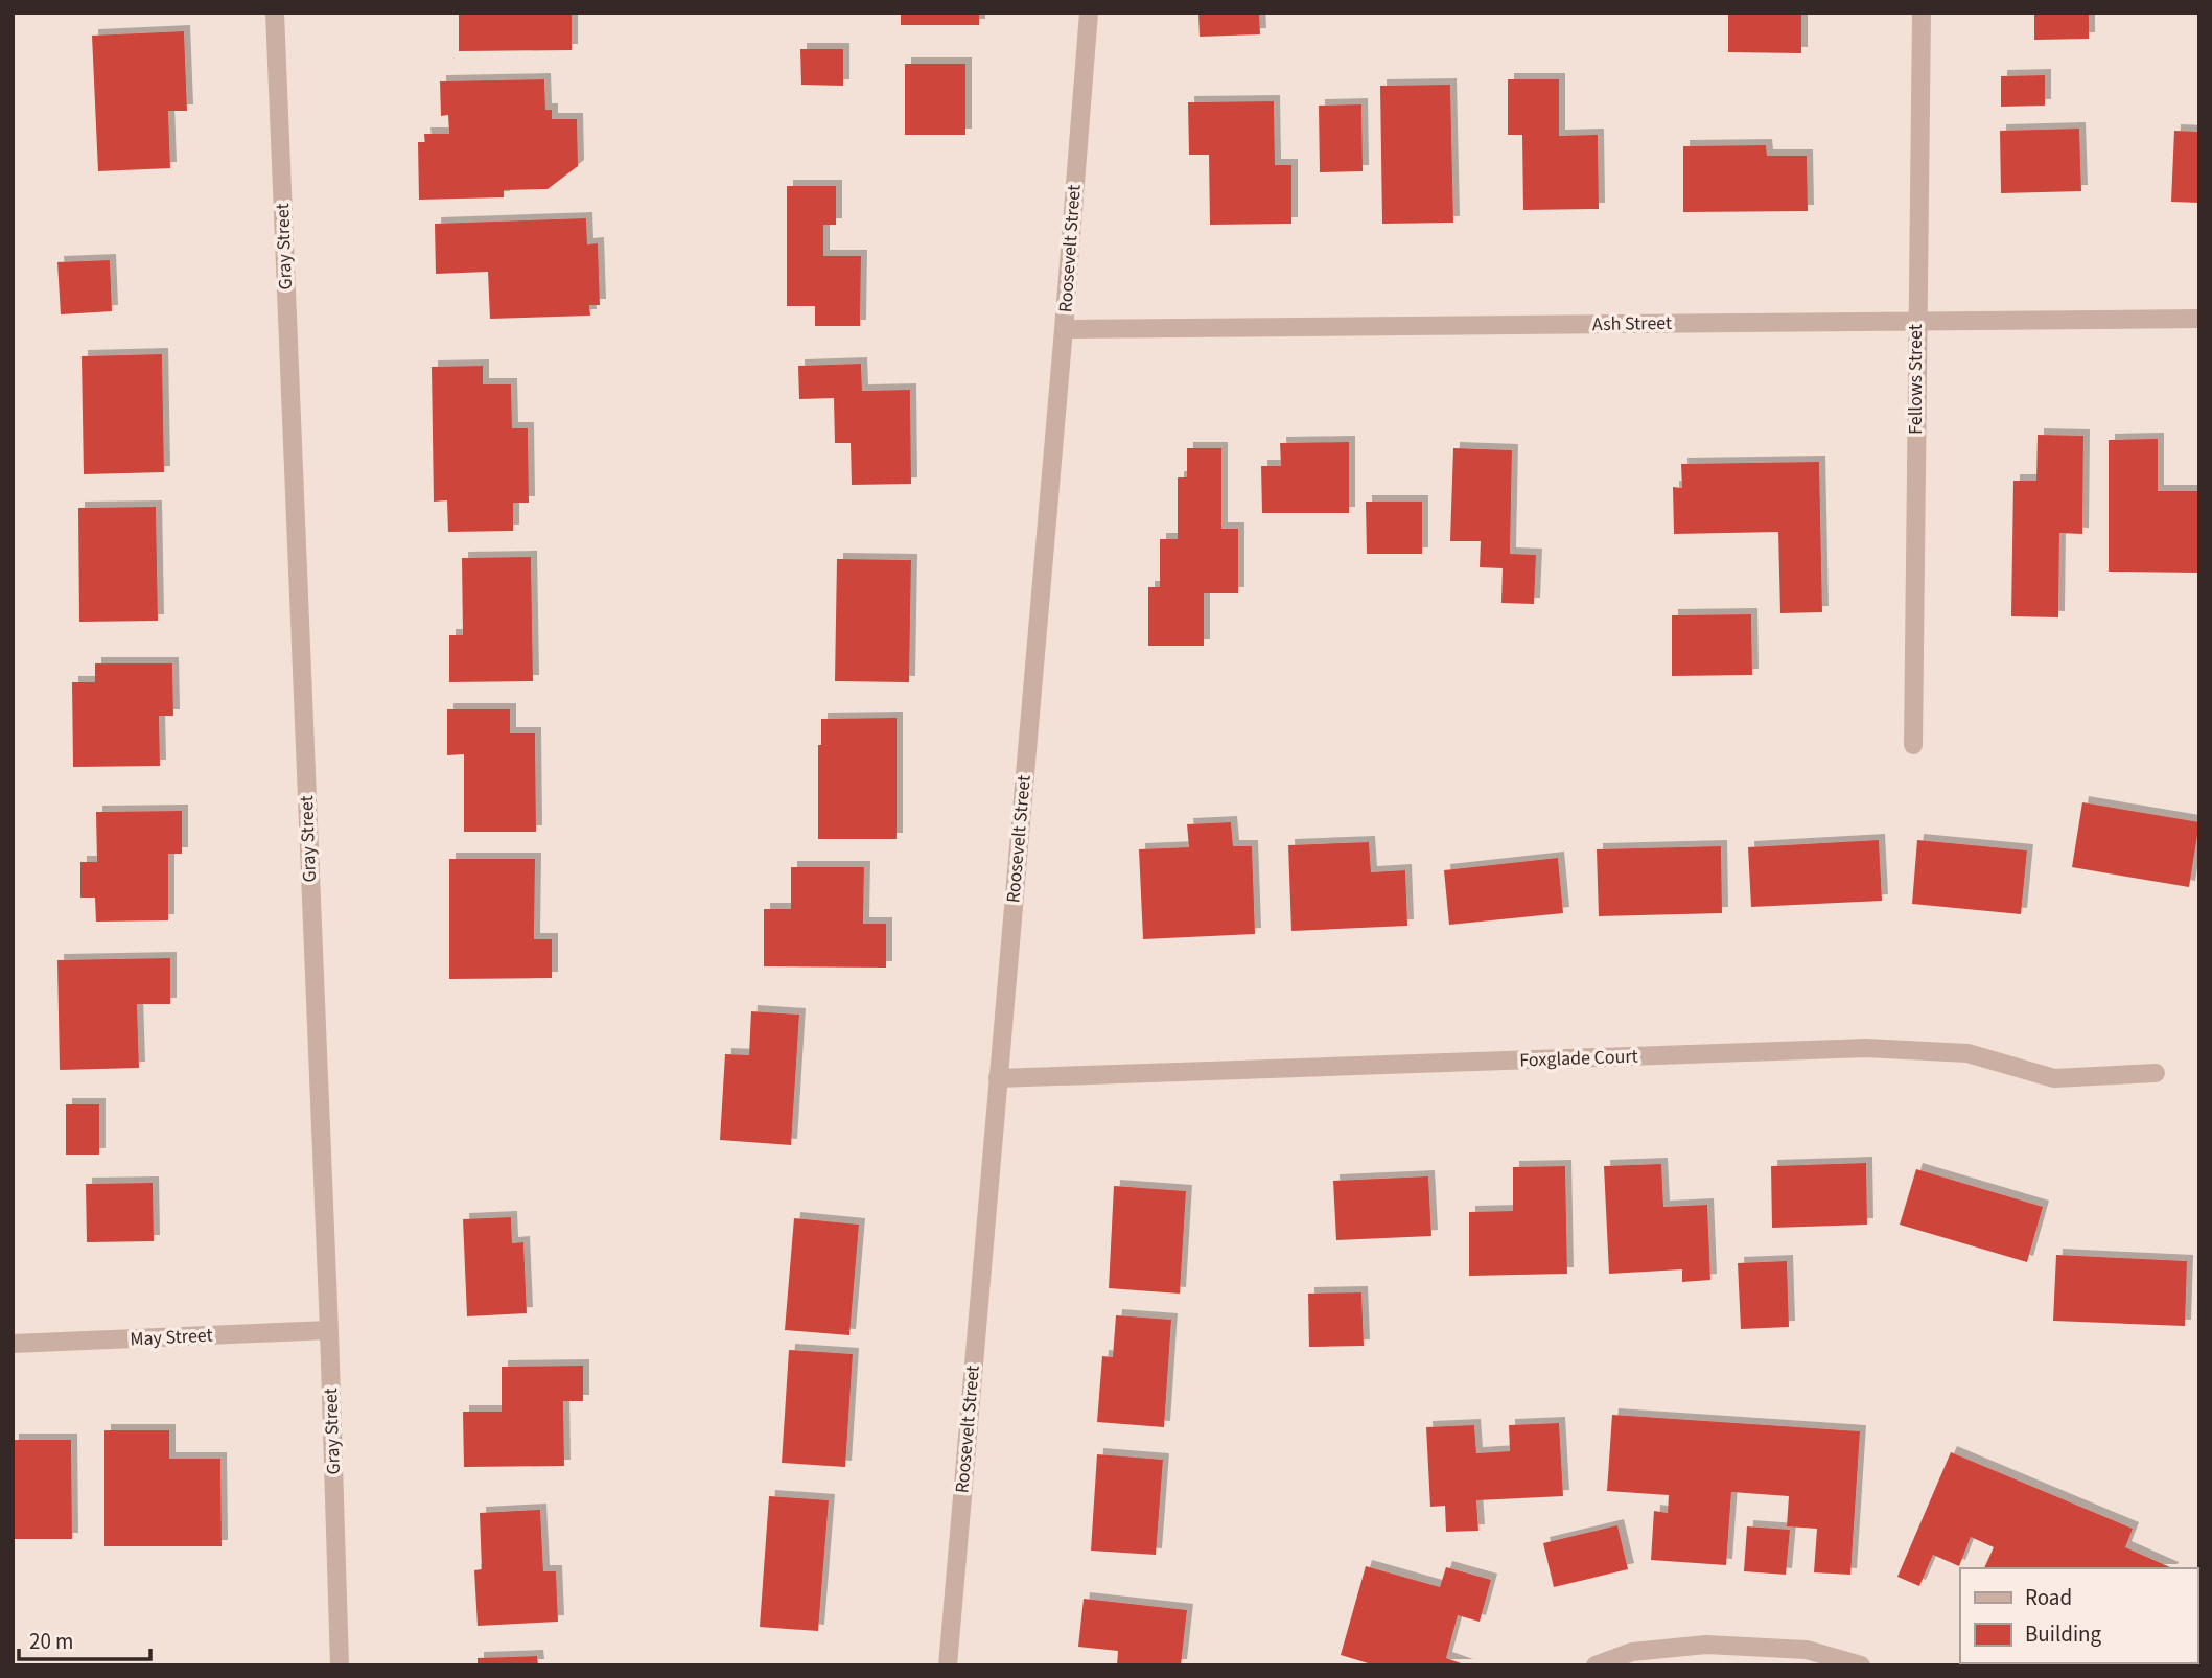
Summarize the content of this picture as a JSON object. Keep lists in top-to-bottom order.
{
  "streets": {
    "street": [
      "Gray Street",
      "Roosevelt Street",
      "Ash Street",
      "Fellows Street",
      "Foxglade Court",
      "May Street"
    ]
  },
  "crossings": [
    ["Gray Street", "May Street"],
    ["Roosevelt Street", "Ash Street"],
    ["Roosevelt Street", "Foxglade Court"],
    ["Ash Street", "Fellows Street"]
  ],
  "legend": ["Road", "Building"],
  "scale_bar": "20 m"
}
